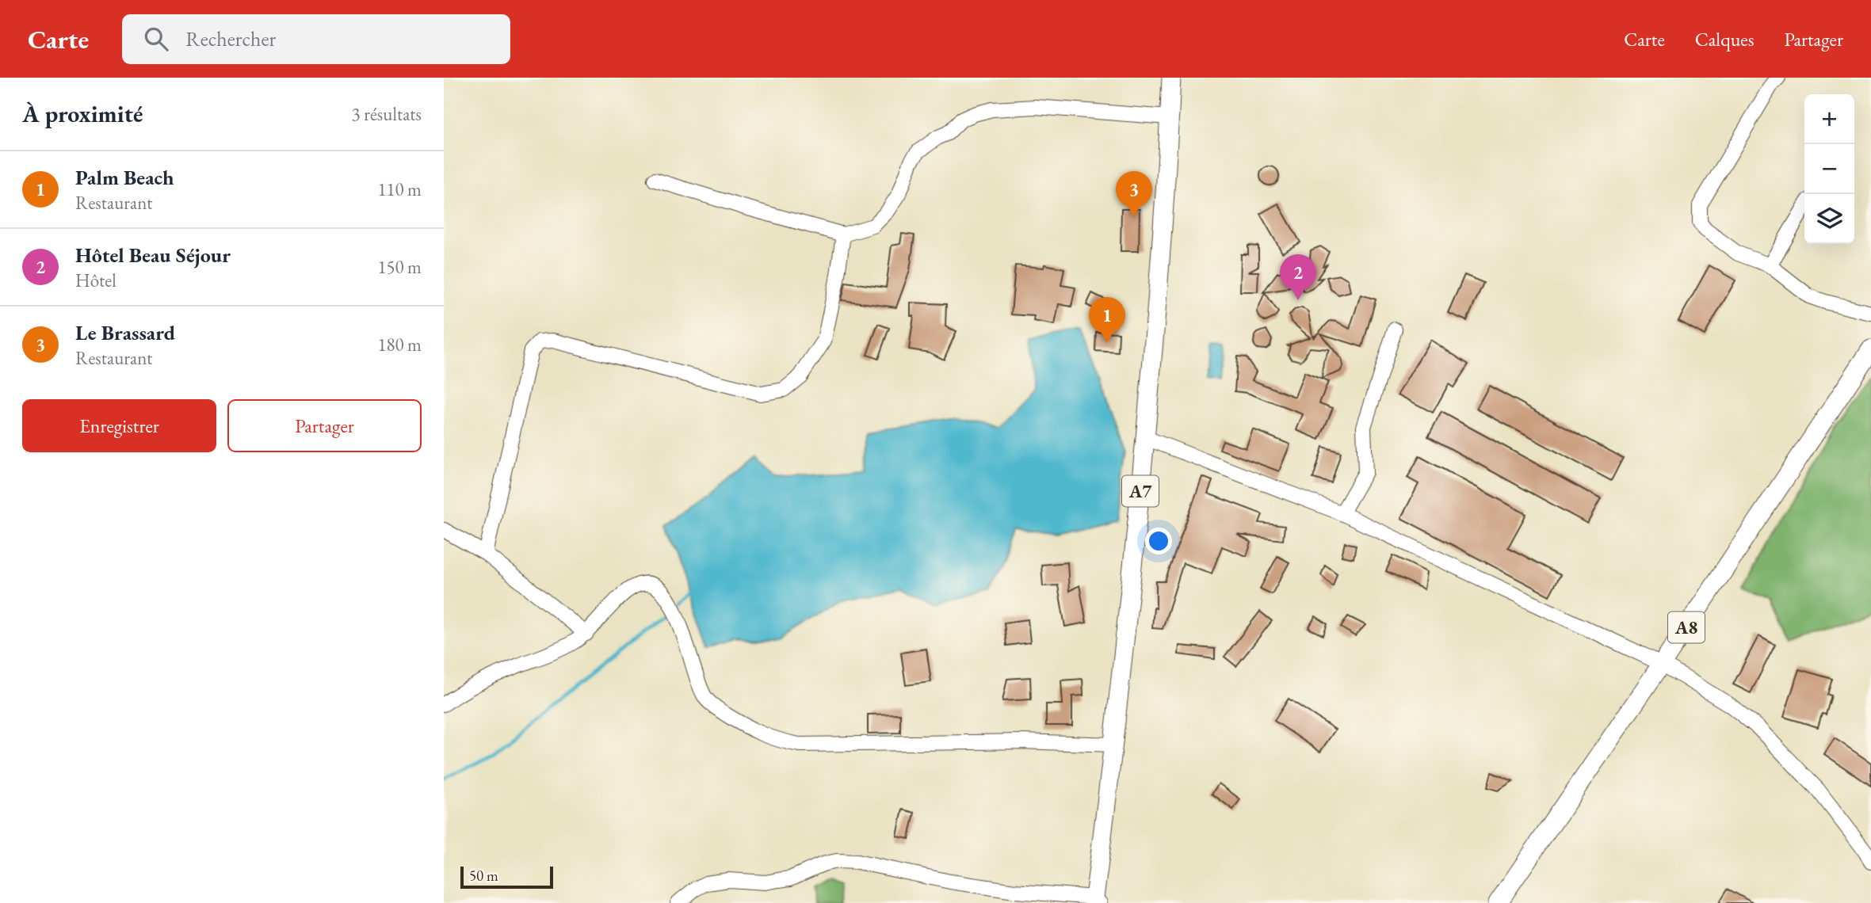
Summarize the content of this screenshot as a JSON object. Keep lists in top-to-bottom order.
{
  "streets": {
    "main road": ["A7", "A8"]
  },
  "scale_bar": "50 m",
  "page": {
    "header": "Carte",
    "search": "Rechercher",
    "nav": ["Carte", "Calques", "Partager"],
    "heading": ["À proximité", "3 résultats"],
    "map_buttons": ["+", "−"],
    "list": [
      {
        "mark": "1",
        "name": "Palm Beach",
        "note": "Restaurant",
        "value": "110 m"
      },
      {
        "mark": "2",
        "name": "Hôtel Beau Séjour",
        "note": "Hôtel",
        "value": "150 m"
      },
      {
        "mark": "3",
        "name": "Le Brassard",
        "note": "Restaurant",
        "value": "180 m"
      }
    ],
    "pins": ["3", "2", "1"],
    "buttons": ["Enregistrer", "Partager"],
    "scale": "50 m"
  }
}
